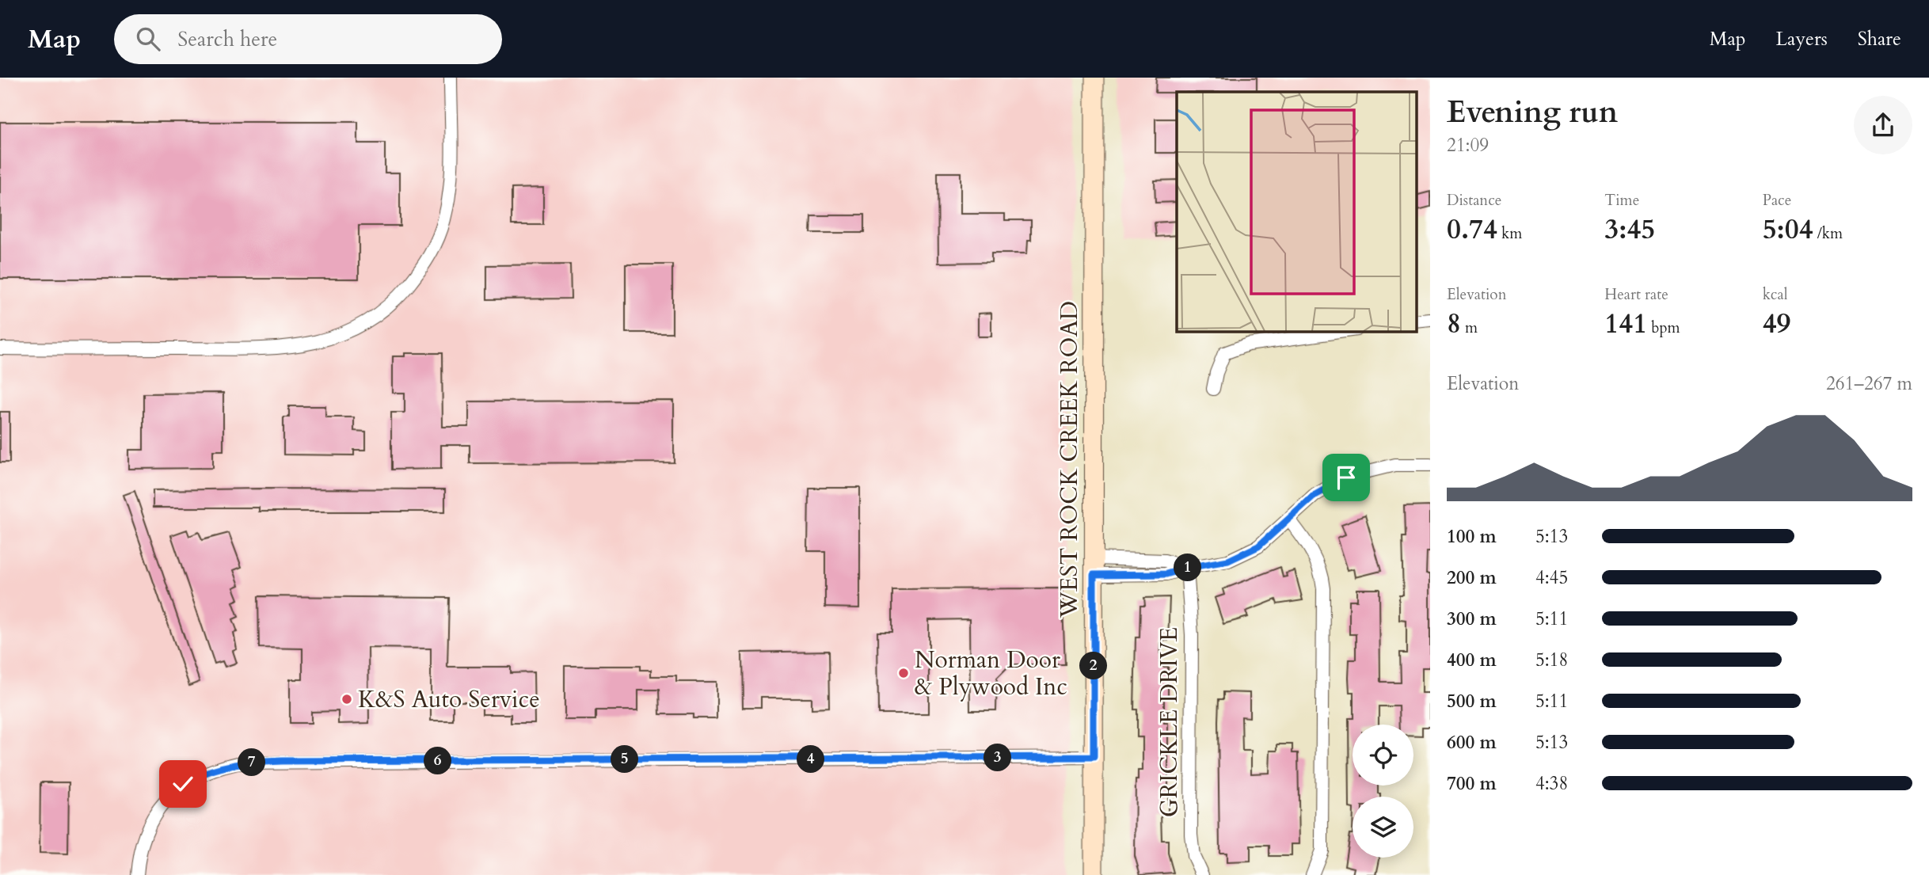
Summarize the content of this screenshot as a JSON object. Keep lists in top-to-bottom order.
{
  "streets": {
    "main road": ["WEST ROCK CREEK ROAD"],
    "street": ["GRICKLE DRIVE"]
  },
  "places": ["Norman Door & Plywood Inc", "K&S Auto Service"],
  "page": {
    "header": "Map",
    "search": "Search here",
    "nav": ["Map", "Layers", "Share"],
    "heading": ["Evening run", "21:09"],
    "stats": [
      ["Distance", "0.74 km"],
      ["Time", "3:45"],
      ["Pace", "5:04 /km"],
      ["Elevation", "8 m"],
      ["Heart rate", "141 bpm"],
      ["kcal", "49"]
    ],
    "chart": ["Elevation", "261–267 m"],
    "list": [
      {
        "name": "100 m",
        "note": "5:13"
      },
      {
        "name": "200 m",
        "note": "4:45"
      },
      {
        "name": "300 m",
        "note": "5:11"
      },
      {
        "name": "400 m",
        "note": "5:18"
      },
      {
        "name": "500 m",
        "note": "5:11"
      },
      {
        "name": "600 m",
        "note": "5:13"
      },
      {
        "name": "700 m",
        "note": "4:38"
      }
    ],
    "pins": [
      "1",
      "2",
      "3",
      "4",
      "5",
      "6",
      "7"
    ]
  }
}
